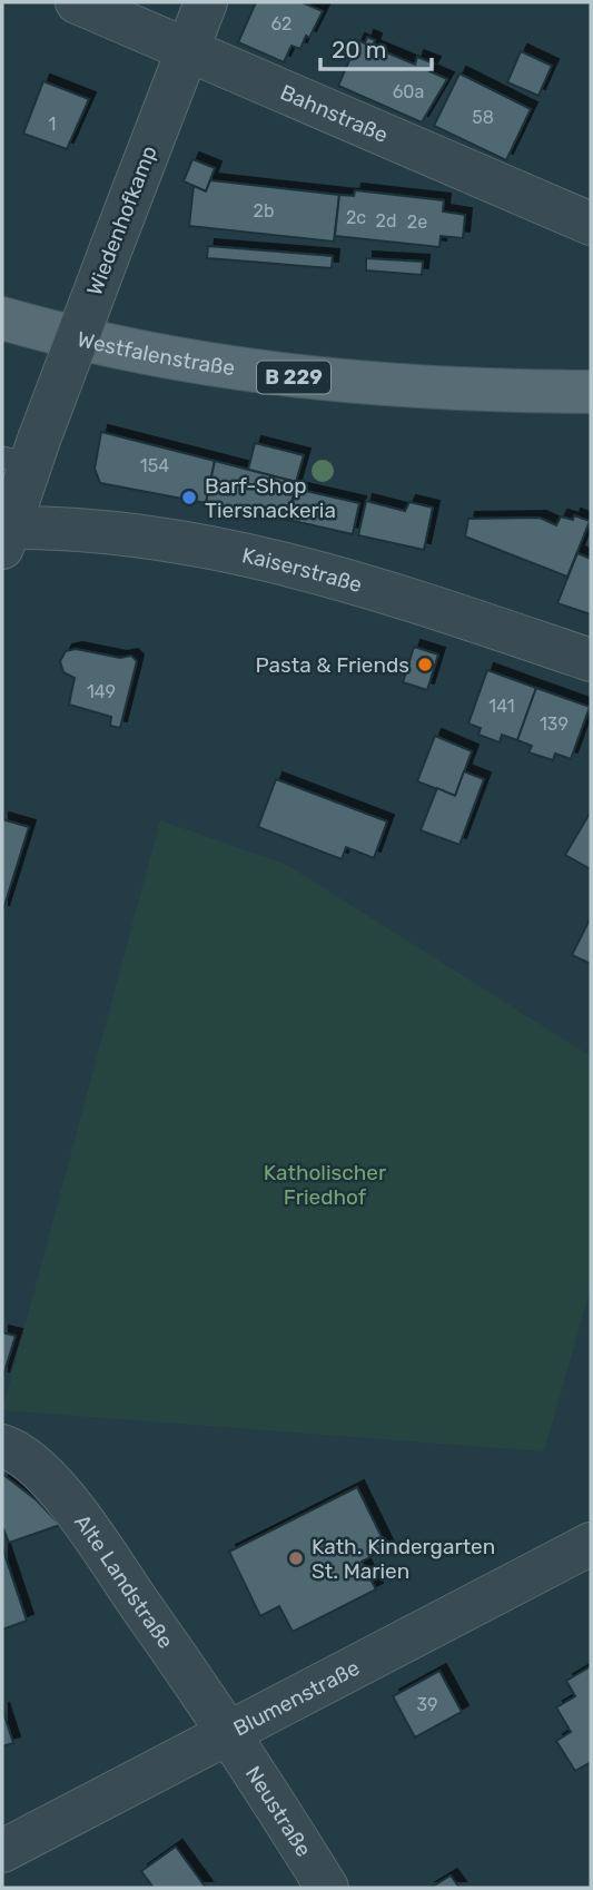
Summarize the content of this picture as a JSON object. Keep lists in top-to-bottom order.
{
  "streets": {
    "main road": ["Westfalenstraße", "B 229"],
    "street": [
      "Bahnstraße",
      "Wiedenhofkamp",
      "Kaiserstraße",
      "Alte Landstraße",
      "Blumenstraße",
      "Neustraße"
    ]
  },
  "crossings": [
    ["Bahnstraße", "Wiedenhofkamp"],
    ["Wiedenhofkamp", "Kaiserstraße"],
    ["Alte Landstraße", "Blumenstraße"],
    ["Alte Landstraße", "Neustraße"],
    ["Blumenstraße", "Neustraße"]
  ],
  "parks": ["Katholischer Friedhof"],
  "places": ["Barf-Shop Tiersnackeria", "Pasta & Friends", "Kath. Kindergarten St. Marien"],
  "house_numbers": [
    "62",
    "60a",
    "58",
    "1",
    "2b",
    "2c",
    "2d",
    "2e",
    "154",
    "149",
    "141",
    "139",
    "39"
  ],
  "scale_bar": "20 m"
}
